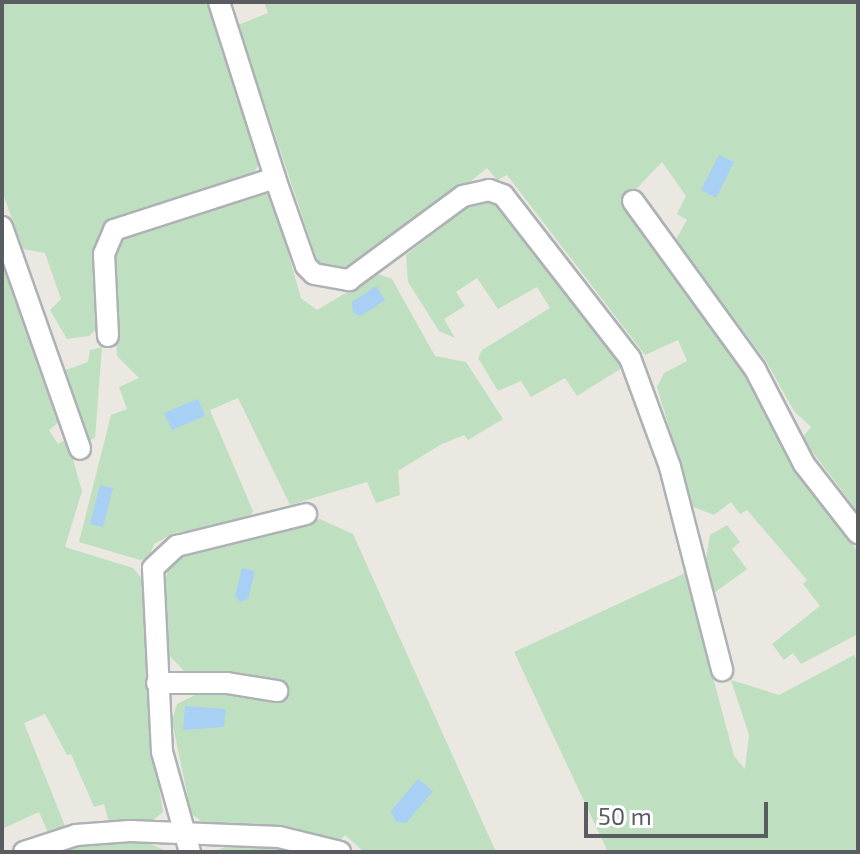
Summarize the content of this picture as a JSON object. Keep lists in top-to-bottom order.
{
  "scale_bar": "50 m"
}
